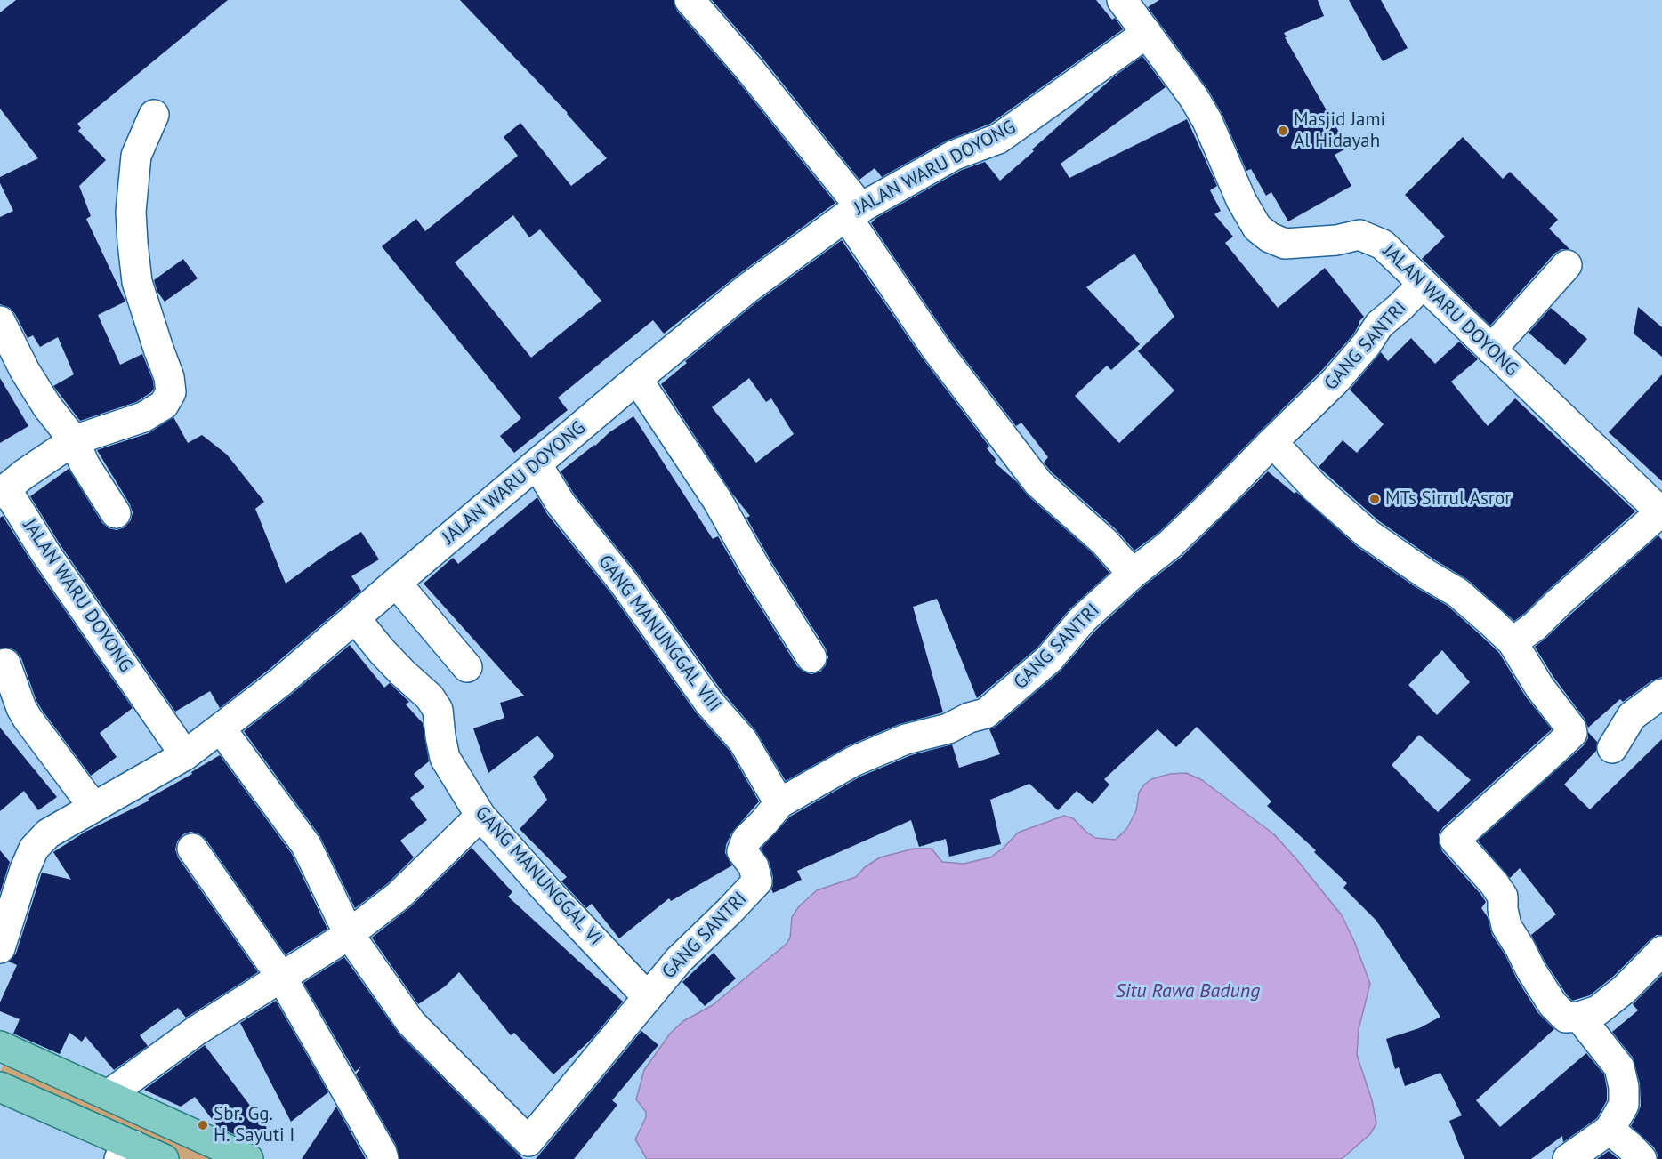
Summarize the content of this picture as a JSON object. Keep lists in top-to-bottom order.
{
  "streets": {
    "street": [
      "JALAN WARU DOYONG",
      "GANG SANTRI",
      "GANG MANUNGGAL VIII",
      "GANG MANUNGGAL VI"
    ]
  },
  "crossings": [
    ["JALAN WARU DOYONG", "GANG SANTRI"],
    ["JALAN WARU DOYONG", "GANG MANUNGGAL VIII"],
    ["JALAN WARU DOYONG", "GANG MANUNGGAL VI"],
    ["GANG SANTRI", "GANG MANUNGGAL VIII"],
    ["GANG SANTRI", "GANG MANUNGGAL VI"]
  ],
  "water": ["Situ Rawa Badung"],
  "places": ["Masjid Jami Al Hidayah", "MTs Sirrul Asror", "Sbr. Gg. H. Sayuti I"]
}
